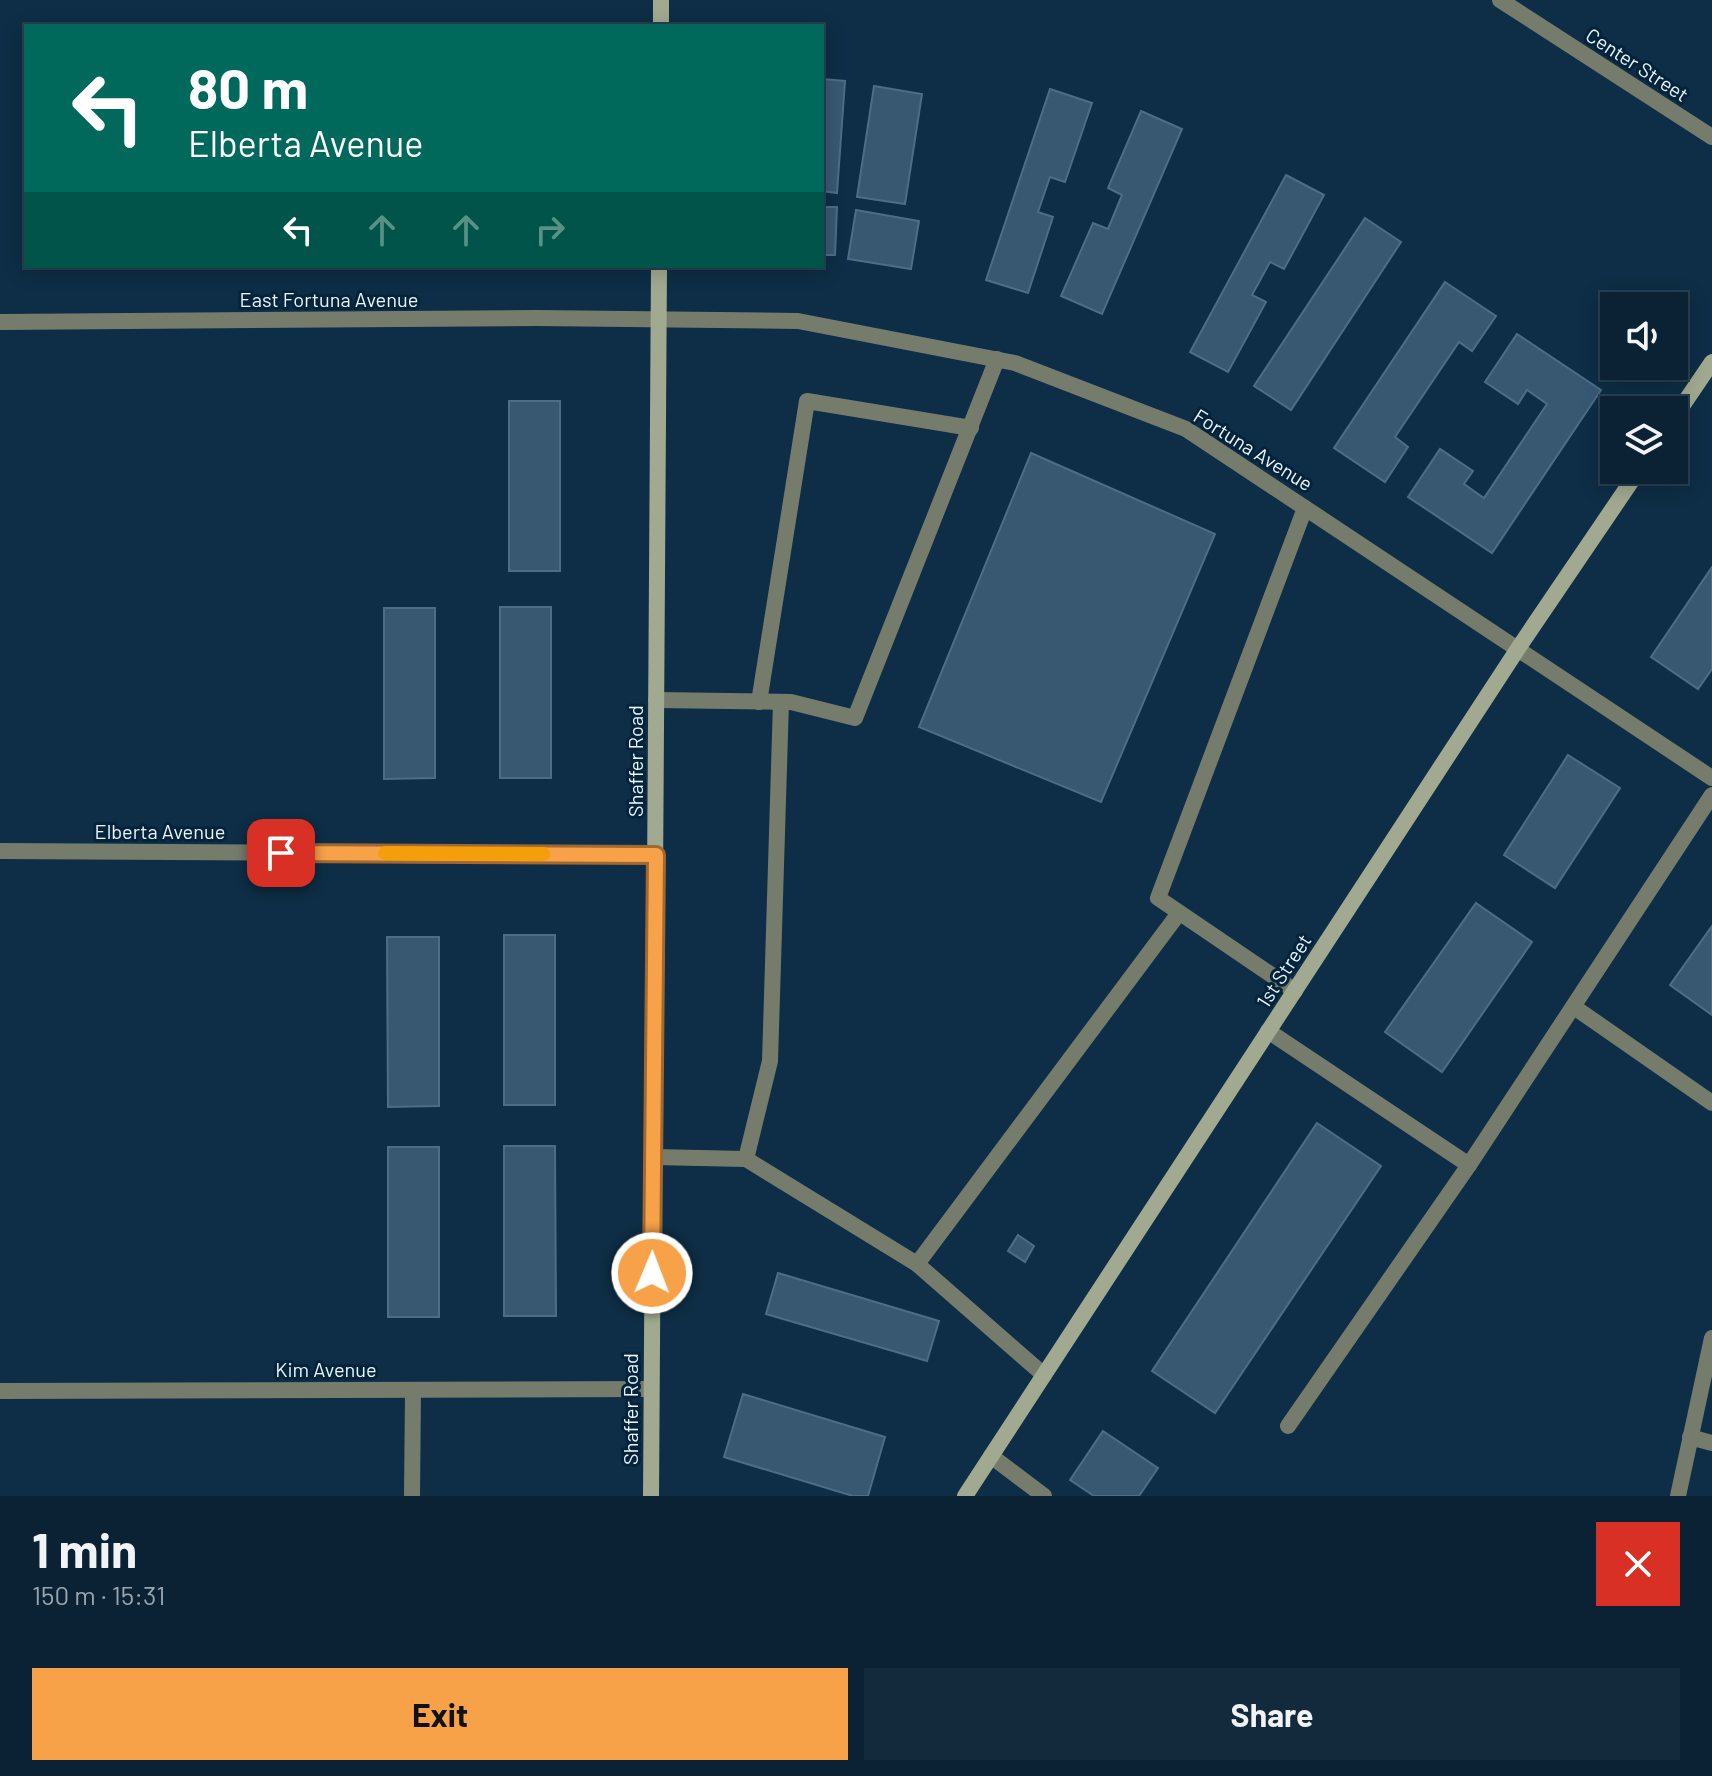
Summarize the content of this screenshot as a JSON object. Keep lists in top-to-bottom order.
{
  "streets": {
    "street": [
      "Center Street",
      "East Fortuna Avenue",
      "Fortuna Avenue",
      "Shaffer Road",
      "Elberta Avenue",
      "1st Street",
      "Kim Avenue"
    ]
  },
  "crossings": [
    ["East Fortuna Avenue", "Fortuna Avenue"],
    ["East Fortuna Avenue", "Shaffer Road"],
    ["Fortuna Avenue", "Shaffer Road"],
    ["Fortuna Avenue", "1st Street"],
    ["Shaffer Road", "Elberta Avenue"],
    ["Shaffer Road", "Kim Avenue"]
  ],
  "page": {
    "turn": ["80 m", "Elberta Avenue"],
    "heading": ["1 min", "150 m · 15:31"],
    "buttons": ["Exit", "Share"]
  }
}
